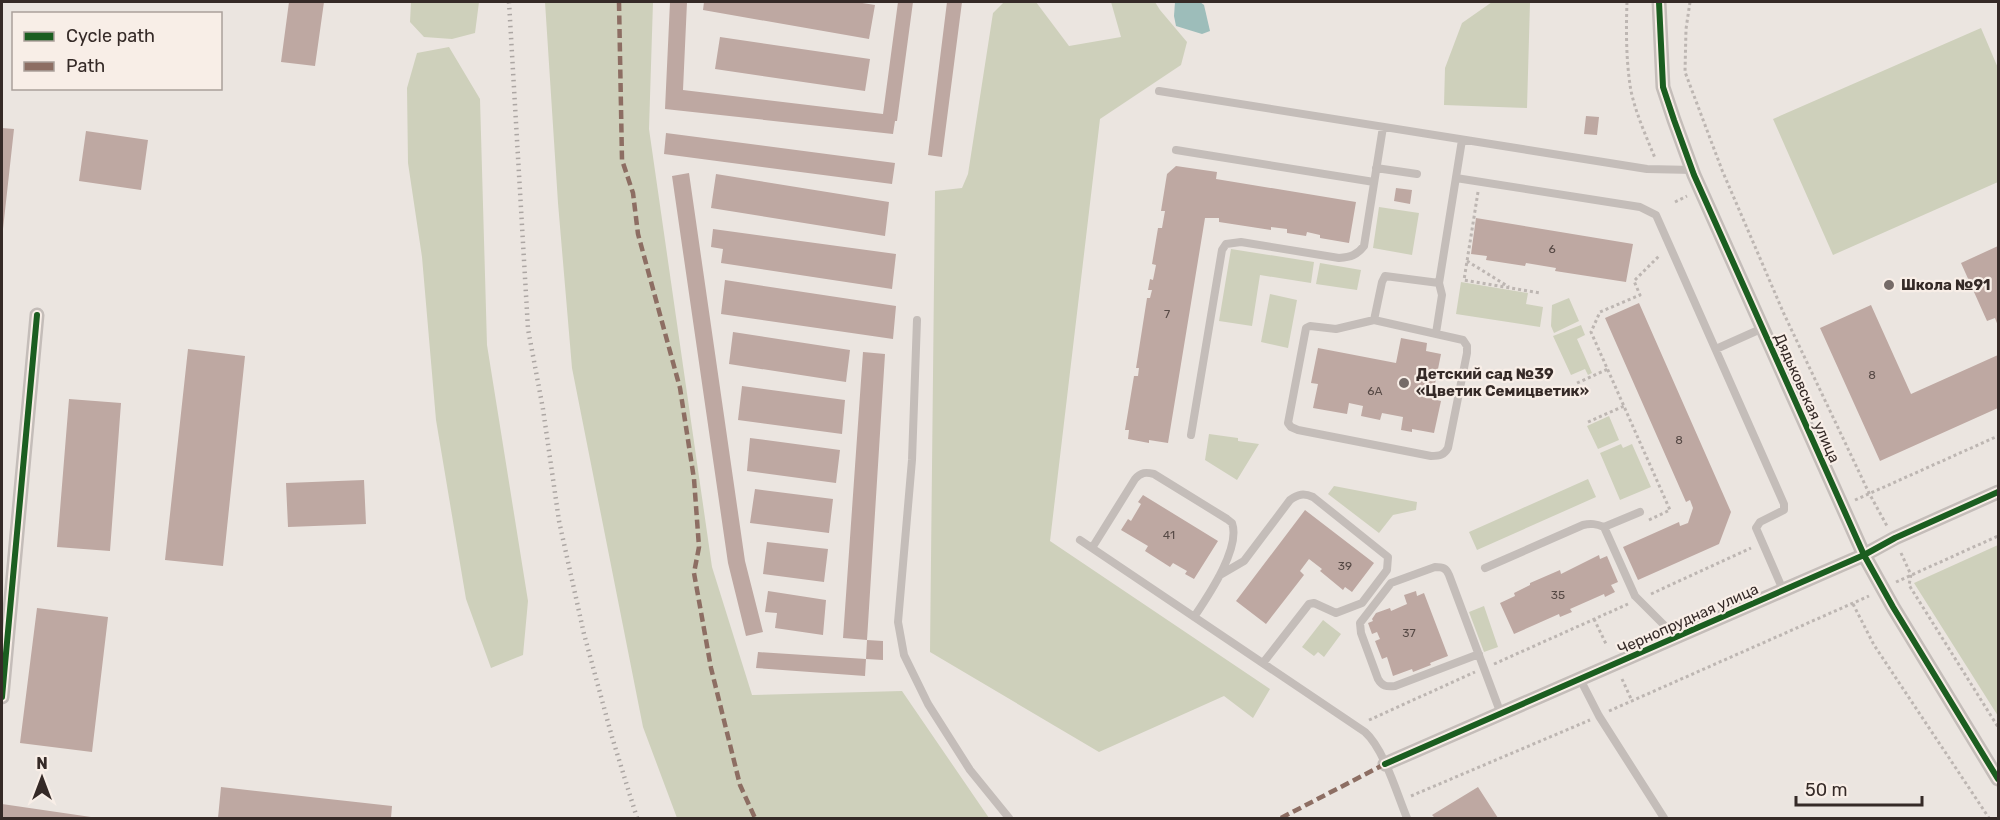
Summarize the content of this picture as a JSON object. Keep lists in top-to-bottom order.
{
  "streets": {
    "street": ["Дядьковская улица", "Чернопрудная улица"]
  },
  "crossings": [
    ["Дядьковская улица", "Чернопрудная улица"]
  ],
  "places": ["Школа №91", "Детский сад №39 «Цветик Семицветик»"],
  "house_numbers": [
    "6",
    "7",
    "8",
    "6А",
    "8",
    "41",
    "39",
    "35",
    "37"
  ],
  "legend": ["Cycle path", "Path"],
  "scale_bar": "50 m",
  "north": "top"
}
